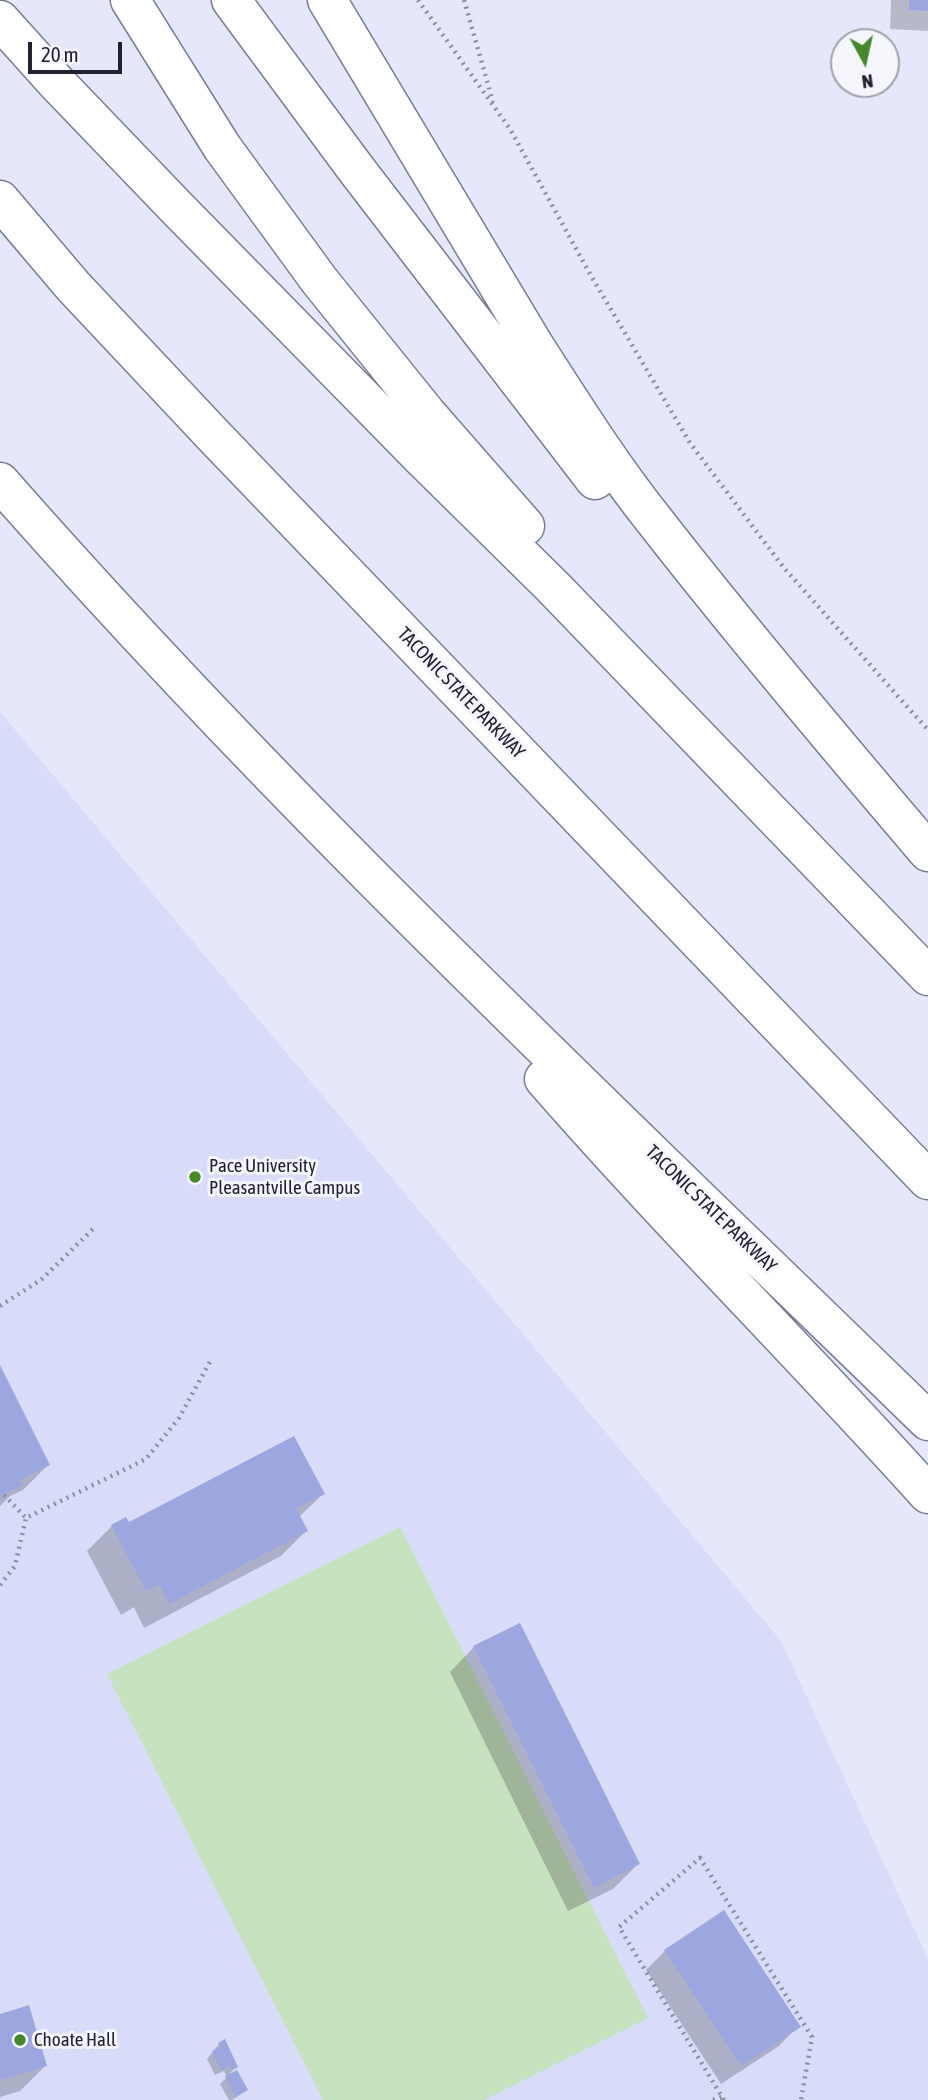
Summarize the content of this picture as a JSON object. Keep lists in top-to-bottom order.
{
  "streets": {
    "main road": ["TACONIC STATE PARKWAY"]
  },
  "places": ["Pace University Pleasantville Campus", "Choate Hall"],
  "scale_bar": "20 m",
  "north": "bottom"
}
